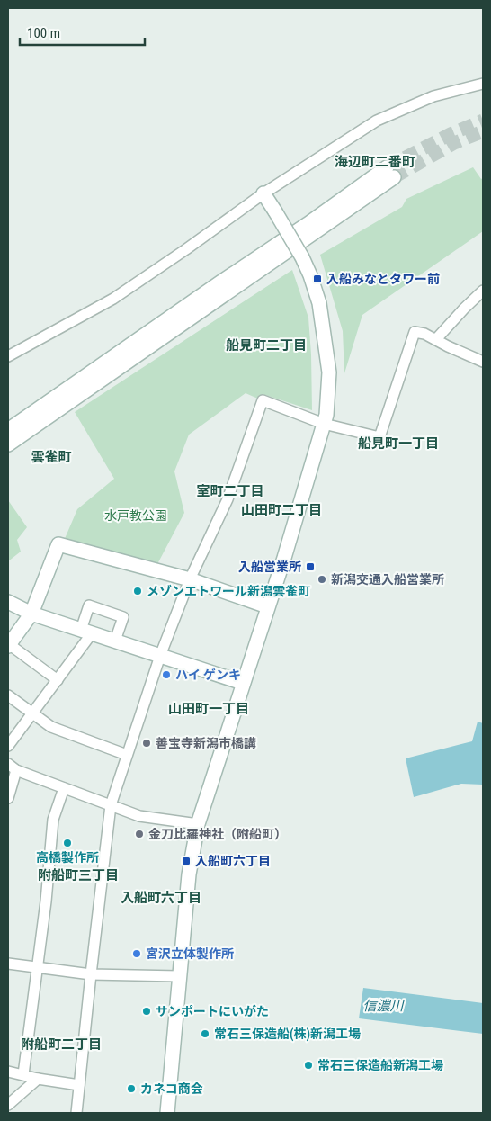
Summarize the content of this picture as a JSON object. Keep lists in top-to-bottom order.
{
  "districts": [
    "海辺町二番町",
    "船見町二丁目",
    "船見町一丁目",
    "雲雀町",
    "室町二丁目",
    "山田町二丁目",
    "山田町一丁目",
    "附船町三丁目",
    "入船町六丁目",
    "附船町二丁目"
  ],
  "water": ["信濃川"],
  "parks": ["水戸教公園"],
  "places": {
    "transit": ["入船みなとタワー前", "入船営業所", "入船町六丁目"],
    "other": [
      "新潟交通入船営業所",
      "メゾンエトワール新潟雲雀町",
      "ハイ ゲンキ",
      "善宝寺新潟市橋講",
      "金刀比羅神社（附船町）",
      "高橋製作所",
      "宮沢立体製作所",
      "サンポートにいがた",
      "常石三保造船(株)新潟工場",
      "常石三保造船新潟工場",
      "カネコ商会"
    ]
  },
  "scale_bar": "100 m"
}
